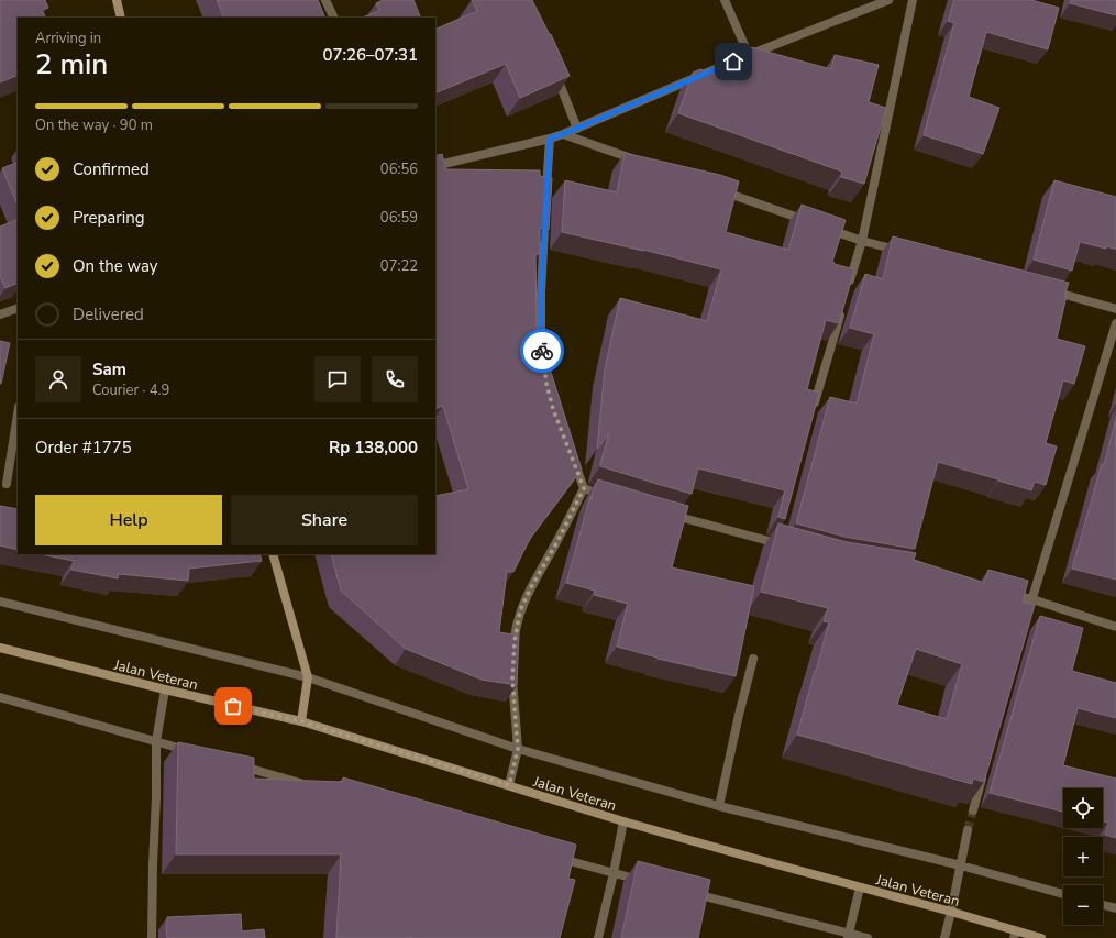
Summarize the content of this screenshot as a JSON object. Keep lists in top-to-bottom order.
{
  "streets": {
    "main road": ["Jalan Veteran"]
  },
  "page": {
    "heading": ["2 min", "Arriving in", "07:26–07:31"],
    "panel": [
      "Sam",
      "Courier · 4.9",
      "Order #1775",
      "Rp 138,000"
    ],
    "bar": "On the way · 90 m",
    "list": [
      ["Confirmed", "06:56"],
      ["Preparing", "06:59"],
      ["On the way", "07:22"],
      "Delivered"
    ],
    "buttons": ["Help", "Share"],
    "map_buttons": ["+", "−"]
  }
}
